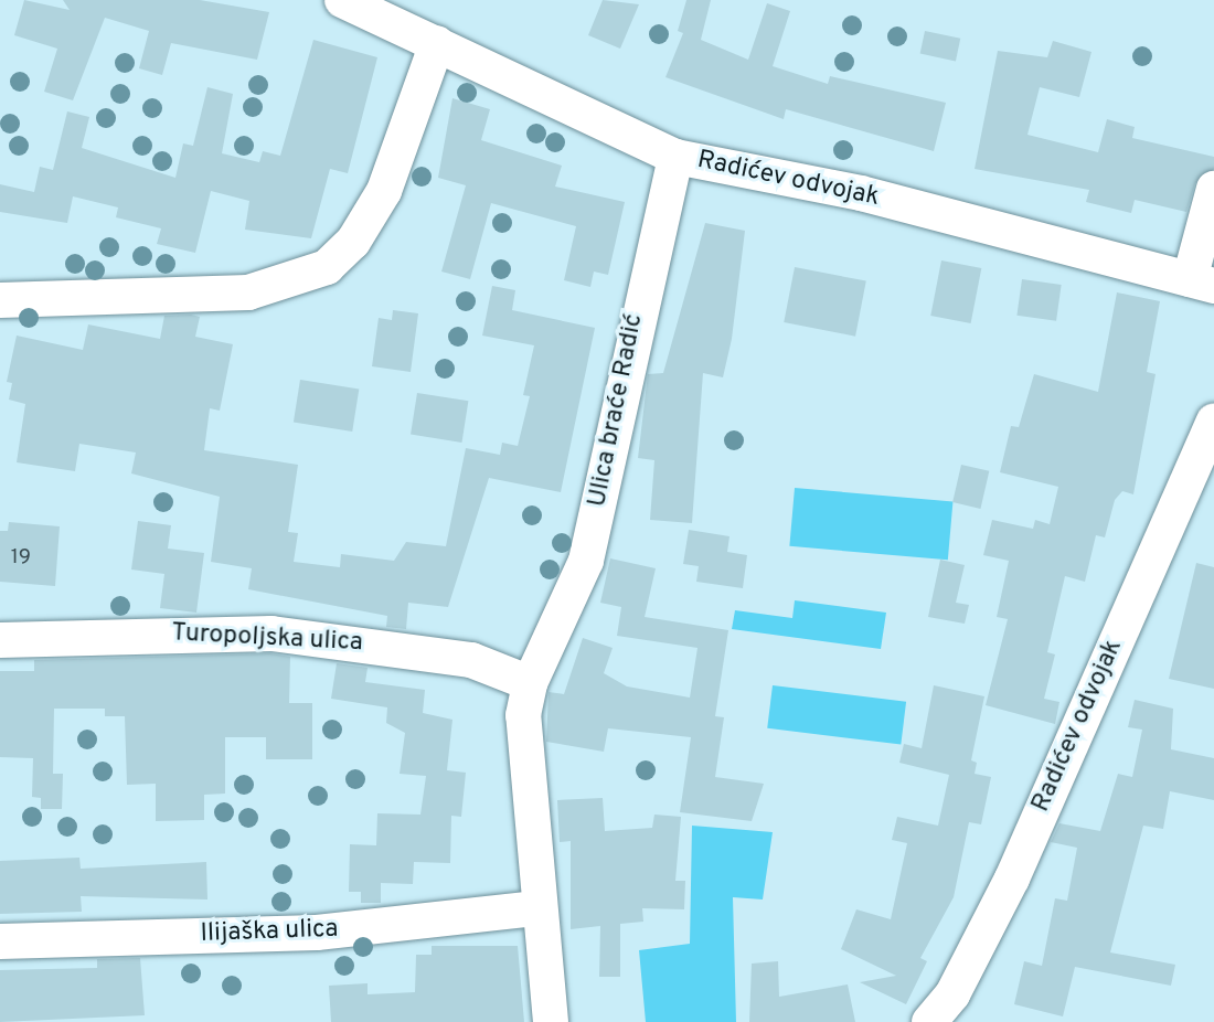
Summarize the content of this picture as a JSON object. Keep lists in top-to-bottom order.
{
  "streets": {
    "street": [
      "Radićev odvojak",
      "Ulica braće Radić",
      "Turopoljska ulica",
      "Ilijaška ulica"
    ]
  },
  "crossings": [
    ["Radićev odvojak", "Ulica braće Radić"],
    ["Ulica braće Radić", "Turopoljska ulica"],
    ["Ulica braće Radić", "Ilijaška ulica"]
  ],
  "house_numbers": ["19"]
}
